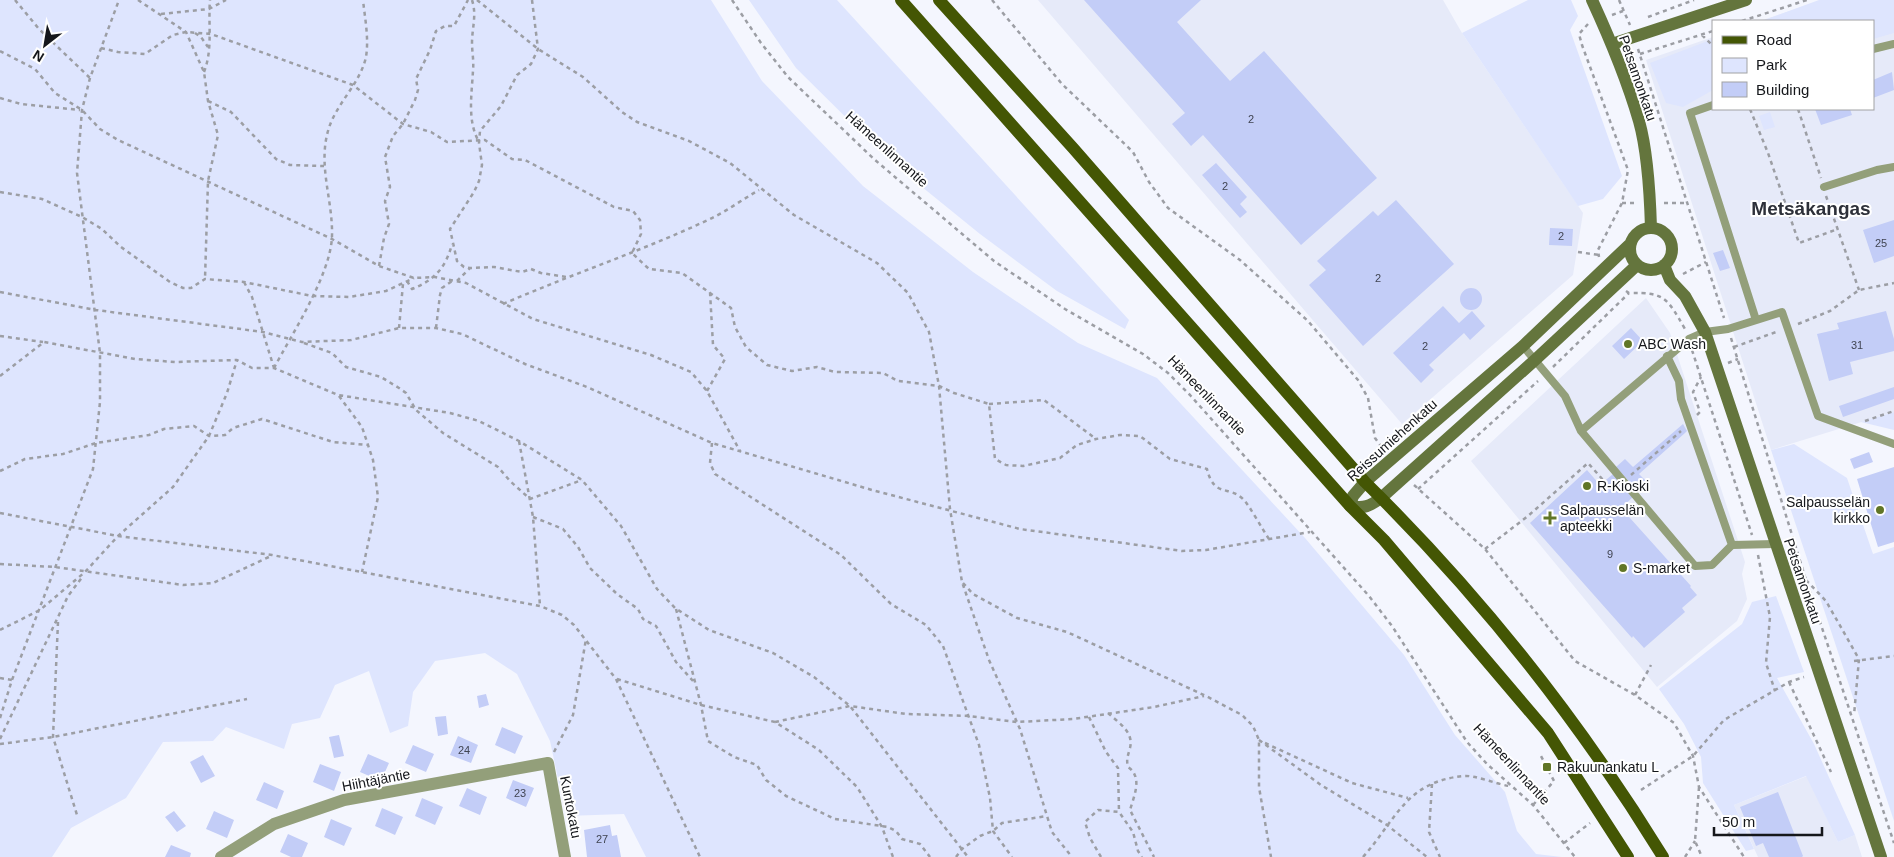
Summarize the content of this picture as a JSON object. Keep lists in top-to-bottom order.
{
  "streets": {
    "street": [
      "Petsamonkatu",
      "Reissumiehenkatu",
      "Hiihtäjäntie",
      "Kuntokatu"
    ],
    "path": ["Hämeenlinnantie"]
  },
  "crossings": [
    ["Petsamonkatu", "Reissumiehenkatu"],
    ["Hiihtäjäntie", "Kuntokatu"]
  ],
  "districts": ["Metsäkangas"],
  "places": {
    "other": [
      "ABC Wash",
      "R-Kioski",
      "Salpausselän kirkko",
      "S-market"
    ],
    "health": ["Salpausselän apteekki"],
    "transit": ["Rakuunankatu L"]
  },
  "house_numbers": [
    "2",
    "2",
    "2",
    "25",
    "2",
    "31",
    "2",
    "9",
    "24",
    "23",
    "27"
  ],
  "legend": ["Road", "Park", "Building"],
  "scale_bar": "50 m",
  "north": "bottom left"
}
